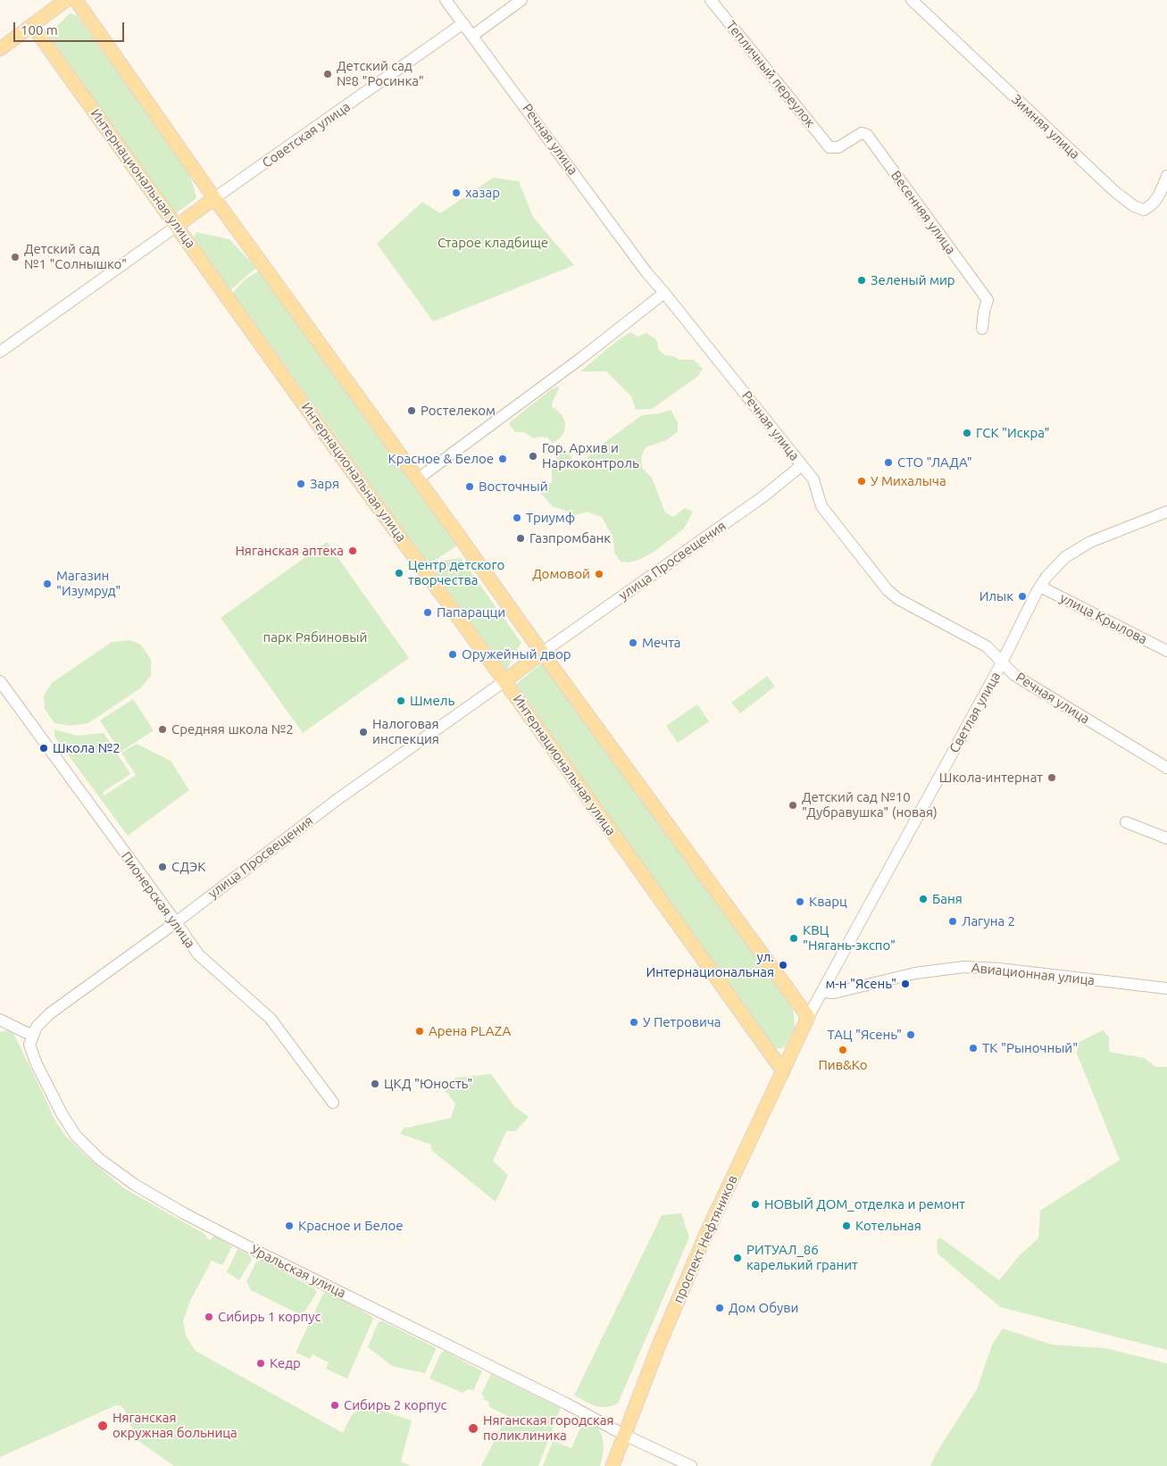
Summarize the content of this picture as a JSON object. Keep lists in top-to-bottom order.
{
  "streets": {
    "main road": ["Интернациональная улица", "проспект Нефтяников"],
    "street": [
      "Тепличный переулок",
      "Зимняя улица",
      "Советская улица",
      "Речная улица",
      "Весенняя улица",
      "улица Просвещения",
      "улица Крылова",
      "Светлая улица",
      "Пионерская улица",
      "Авиационная улица",
      "Уральская улица"
    ]
  },
  "crossings": [
    ["Тепличный переулок", "Весенняя улица"],
    ["Советская улица", "Речная улица"],
    ["Речная улица", "улица Просвещения"],
    ["Речная улица", "Светлая улица"],
    ["Интернациональная улица", "улица Просвещения"],
    ["Интернациональная улица", "проспект Нефтяников"],
    ["улица Просвещения", "Пионерская улица"],
    ["улица Просвещения", "Уральская улица"],
    ["улица Крылова", "Светлая улица"],
    ["Светлая улица", "Авиационная улица"],
    ["Светлая улица", "проспект Нефтяников"],
    ["проспект Нефтяников", "Уральская улица"]
  ],
  "parks": ["Старое кладбище", "парк Рябиновый"],
  "places": [
    "Детский сад №8 \"Росинка\"",
    "хазар",
    "Детский сад №1 \"Солнышко\"",
    "Зеленый мир",
    "Ростелеком",
    "ГСК \"Искра\"",
    "Гор. Архив и Наркоконтроль",
    "Красное & Белое",
    "СТО \"ЛАДА\"",
    "У Михалыча",
    "Заря",
    "Восточный",
    "Триумф",
    "Газпромбанк",
    "Няганская аптека",
    "Центр детского творчества",
    "Домовой",
    "Магазин \"Изумруд\"",
    "Илык",
    "Папарацци",
    "Мечта",
    "Оружейный двор",
    "Шмель",
    "Средняя школа №2",
    "Налоговая инспекция",
    "Школа №2",
    "Школа-интернат",
    "Детский сад №10 \"Дубравушка\" (новая)",
    "СДЭК",
    "Баня",
    "Кварц",
    "Лагуна 2",
    "КВЦ \"Нягань-экспо\"",
    "ул. Интернациональная",
    "м-н \"Ясень\"",
    "У Петровича",
    "Арена PLAZA",
    "ТАЦ \"Ясень\"",
    "ТК \"Рыночный\"",
    "Пив&Ко",
    "ЦКД \"Юность\"",
    "НОВЫЙ ДОМ_отделка и ремонт",
    "Красное и Белое",
    "Котельная",
    "РИТУАЛ_86 карелький гранит",
    "Дом Обуви",
    "Сибирь 1 корпус",
    "Кедр",
    "Сибирь 2 корпус",
    "Няганская окружная больница",
    "Няганская городская поликлиника"
  ],
  "scale_bar": "100 m"
}
